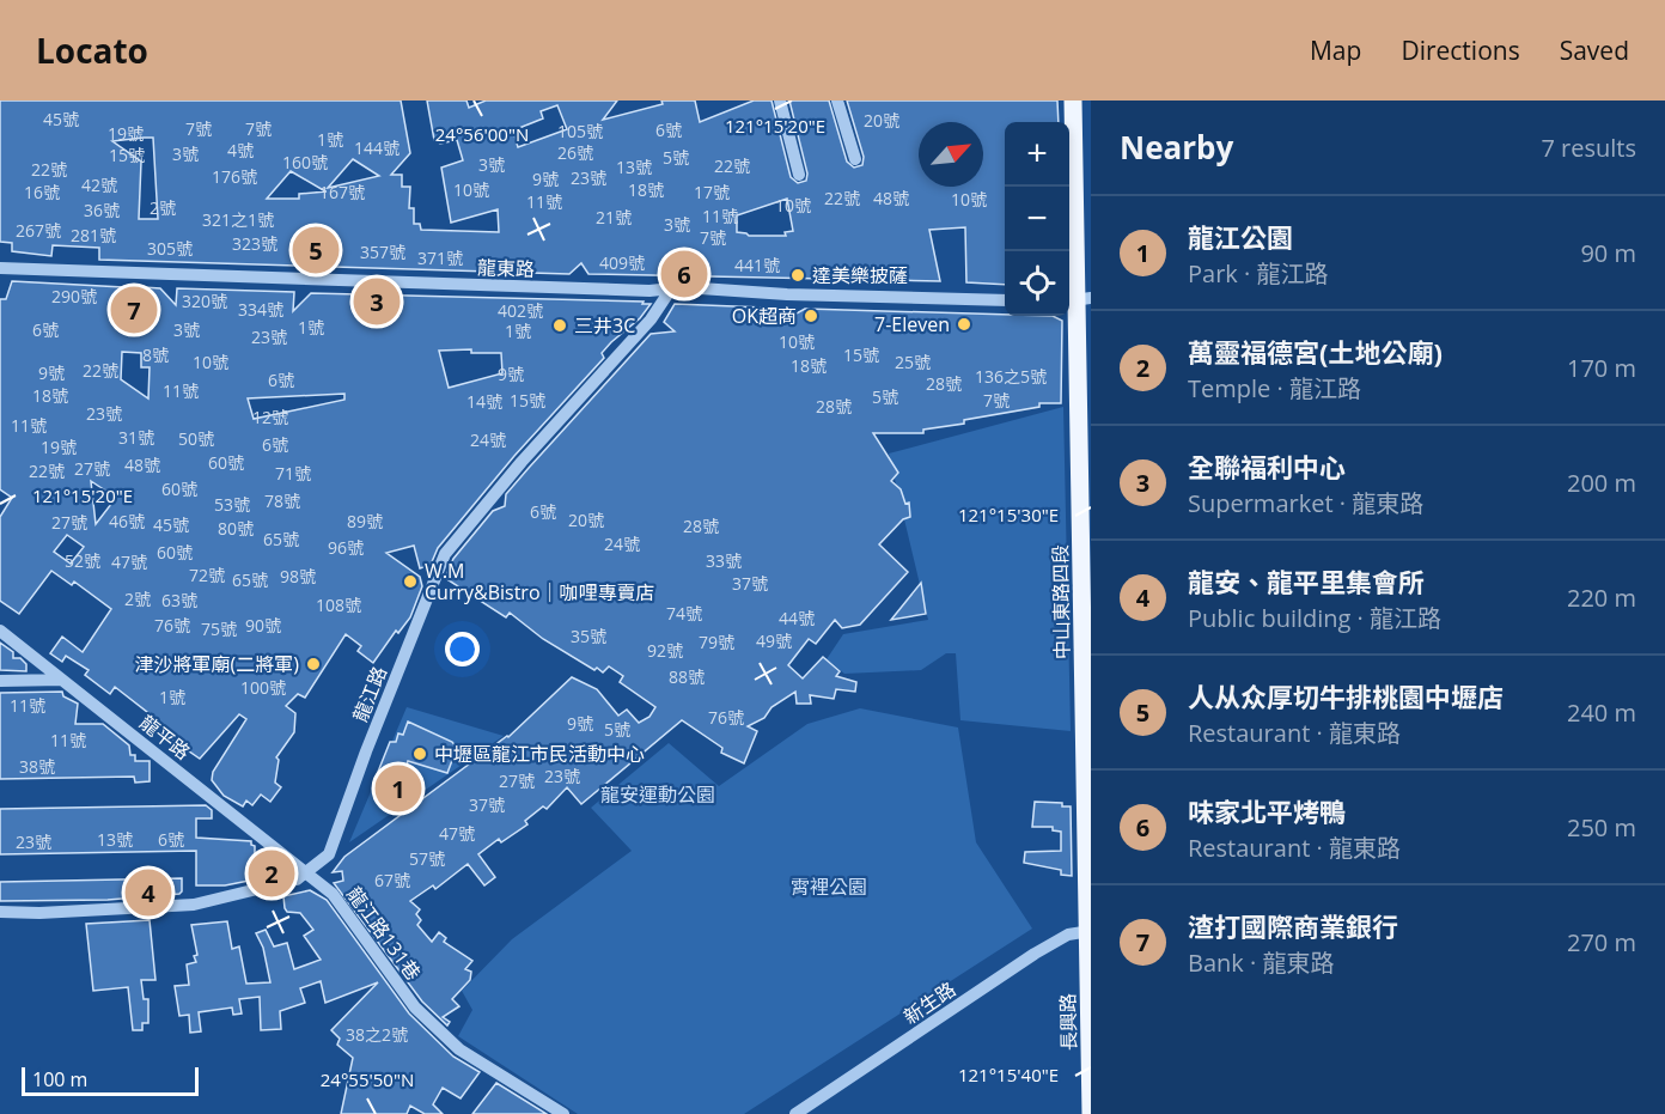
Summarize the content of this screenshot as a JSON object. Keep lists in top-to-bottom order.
{
  "streets": {
    "main road": ["中山東路四段", "長興路"],
    "street": [
      "龍東路",
      "龍江路",
      "龍平路",
      "龍江路131巷",
      "新生路"
    ]
  },
  "crossings": [
    ["龍東路", "龍江路"],
    ["中山東路四段", "新生路"],
    ["中山東路四段", "長興路"],
    ["龍江路", "龍平路"],
    ["龍江路", "龍江路131巷"],
    ["龍平路", "龍江路131巷"],
    ["新生路", "長興路"]
  ],
  "parks": ["龍安運動公園", "霄裡公園"],
  "places": [
    "達美樂披薩",
    "OK超商",
    "7-Eleven",
    "三井3C",
    "W.M Curry&Bistro｜咖哩專賣店",
    "津沙將軍廟(二將軍)",
    "中壢區龍江市民活動中心"
  ],
  "house_numbers": [
    "45號",
    "20號",
    "7號",
    "7號",
    "6號",
    "105號",
    "19號",
    "1號",
    "144號",
    "4號",
    "26號",
    "3號",
    "15號",
    "5號",
    "160號",
    "3號",
    "22號",
    "13號",
    "22號",
    "176號",
    "23號",
    "9號",
    "42號",
    "10號",
    "18號",
    "16號",
    "167號",
    "17號",
    "22號",
    "48號",
    "10號",
    "11號",
    "10號",
    "2號",
    "36號",
    "11號",
    "21號",
    "321之1號",
    "3號",
    "267號",
    "281號",
    "7號",
    "323號",
    "305號",
    "357號",
    "371號",
    "409號",
    "441號",
    "290號",
    "320號",
    "334號",
    "402號",
    "1號",
    "6號",
    "3號",
    "1號",
    "23號",
    "10號",
    "8號",
    "15號",
    "10號",
    "25號",
    "18號",
    "22號",
    "9號",
    "9號",
    "136之5號",
    "6號",
    "28號",
    "11號",
    "18號",
    "5號",
    "15號",
    "7號",
    "14號",
    "28號",
    "23號",
    "12號",
    "11號",
    "31號",
    "50號",
    "24號",
    "6號",
    "19號",
    "60號",
    "48號",
    "27號",
    "22號",
    "71號",
    "60號",
    "78號",
    "53號",
    "6號",
    "20號",
    "46號",
    "89號",
    "27號",
    "45號",
    "28號",
    "80號",
    "65號",
    "24號",
    "96號",
    "60號",
    "52號",
    "33號",
    "47號",
    "72號",
    "98號",
    "65號",
    "37號",
    "2號",
    "63號",
    "108號",
    "74號",
    "44號",
    "76號",
    "90號",
    "75號",
    "35號",
    "49號",
    "79號",
    "92號",
    "88號",
    "100號",
    "1號",
    "11號",
    "76號",
    "9號",
    "5號",
    "11號",
    "38號",
    "23號",
    "27號",
    "37號",
    "47號",
    "13號",
    "6號",
    "23號",
    "57號",
    "67號",
    "38之2號"
  ],
  "scale_bar": "100 m",
  "north": "top right",
  "page": {
    "header": "Locato",
    "nav": ["Map", "Directions", "Saved"],
    "heading": ["Nearby", "7 results"],
    "map_buttons": ["+", "−"],
    "list": [
      {
        "mark": "1",
        "name": "龍江公園",
        "note": "Park · 龍江路",
        "value": "90 m"
      },
      {
        "mark": "2",
        "name": "萬靈福德宮(土地公廟)",
        "note": "Temple · 龍江路",
        "value": "170 m"
      },
      {
        "mark": "3",
        "name": "全聯福利中心",
        "note": "Supermarket · 龍東路",
        "value": "200 m"
      },
      {
        "mark": "4",
        "name": "龍安、龍平里集會所",
        "note": "Public building · 龍江路",
        "value": "220 m"
      },
      {
        "mark": "5",
        "name": "人从众厚切牛排桃園中壢店",
        "note": "Restaurant · 龍東路",
        "value": "240 m"
      },
      {
        "mark": "6",
        "name": "味家北平烤鴨",
        "note": "Restaurant · 龍東路",
        "value": "250 m"
      },
      {
        "mark": "7",
        "name": "渣打國際商業銀行",
        "note": "Bank · 龍東路",
        "value": "270 m"
      }
    ],
    "pins": [
      "5",
      "6",
      "3",
      "7",
      "1",
      "2",
      "4"
    ],
    "scale": "100 m"
  },
  "coordinates": [
    "121°15'20\"E",
    "24°56'00\"N",
    "121°15'30\"E",
    "121°15'40\"E",
    "24°55'50\"N"
  ]
}
